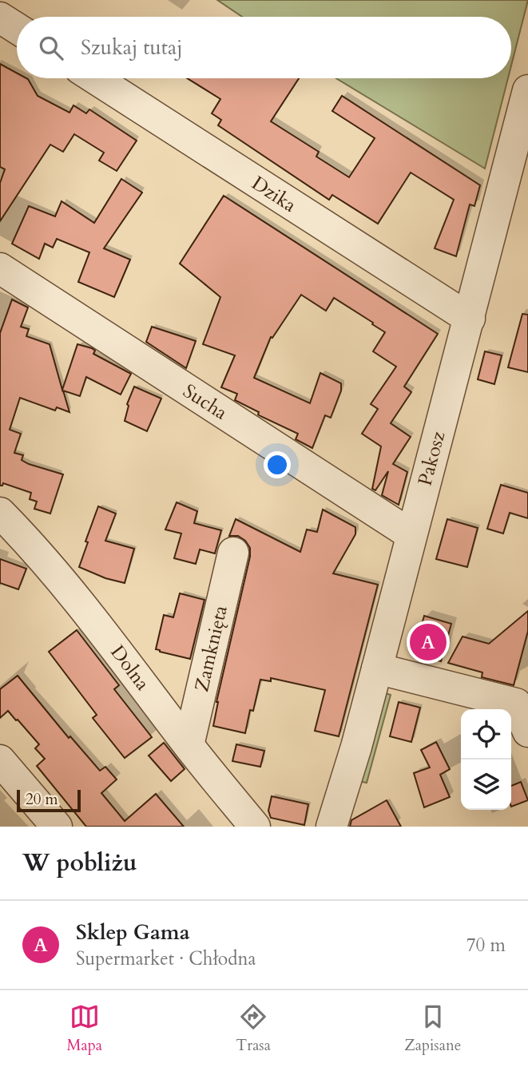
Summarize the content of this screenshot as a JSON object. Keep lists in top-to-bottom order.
{
  "streets": {
    "street": [
      "Dzika",
      "Sucha",
      "Pakosz",
      "Zamknięta",
      "Dolna"
    ]
  },
  "crossings": [
    ["Dzika", "Pakosz"],
    ["Sucha", "Pakosz"],
    ["Zamknięta", "Dolna"]
  ],
  "scale_bar": "20 m",
  "page": {
    "search": "Szukaj tutaj",
    "pins": "A",
    "scale": "20 m",
    "heading": "W pobliżu",
    "list": [
      {
        "mark": "A",
        "name": "Sklep Gama",
        "note": "Supermarket · Chłodna",
        "value": "70 m"
      }
    ],
    "nav": ["Mapa", "Trasa", "Zapisane"]
  }
}
